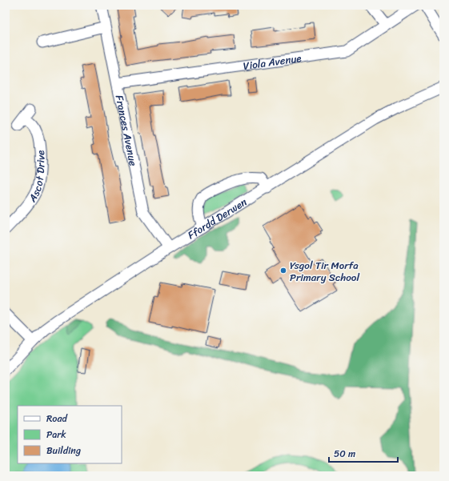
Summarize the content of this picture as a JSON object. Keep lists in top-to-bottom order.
{
  "streets": {
    "street": [
      "Viola Avenue",
      "Frances Avenue",
      "Ascot Drive",
      "Ffordd Derwen"
    ]
  },
  "crossings": [
    ["Viola Avenue", "Frances Avenue"],
    ["Frances Avenue", "Ffordd Derwen"]
  ],
  "places": ["Ysgol Tir Morfa Primary School"],
  "legend": ["Road", "Park", "Building"],
  "scale_bar": "50 m"
}
